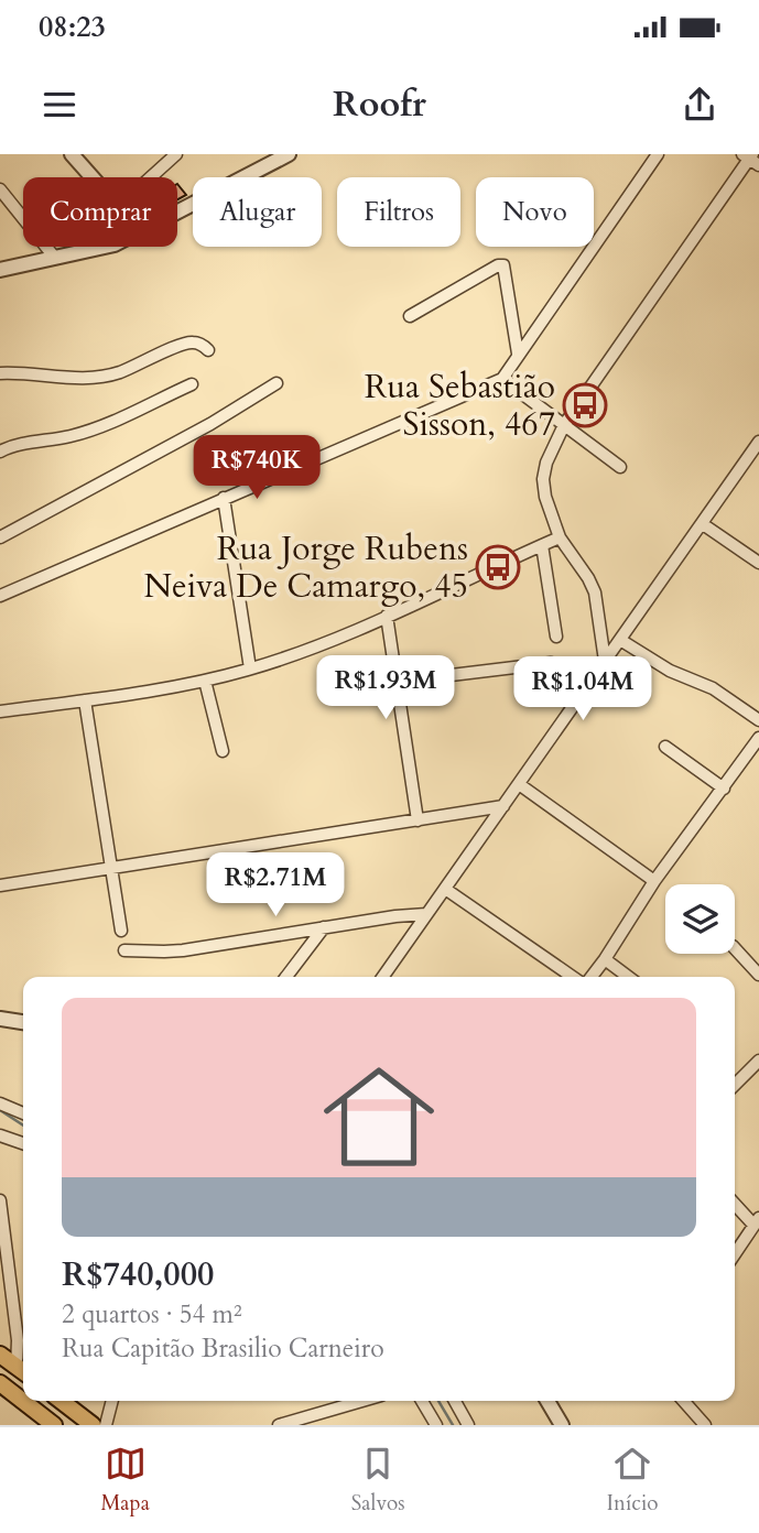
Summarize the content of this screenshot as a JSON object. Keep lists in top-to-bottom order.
{
  "places": {
    "bus stop": ["Rua Sebastião Sisson, 467", "Rua Jorge Rubens Neiva De Camargo, 45"]
  },
  "page": {
    "status": "08:23",
    "header": "Roofr",
    "chip": [
      "Comprar",
      "Alugar",
      "Filtros",
      "Novo"
    ],
    "price": [
      "R$740K",
      "R$1.93M",
      "R$1.04M",
      "R$2.71M"
    ],
    "list": [
      {
        "name": "R$740,000",
        "note": "2 quartos · 54 m² · Rua Capitão Brasilio Carneiro"
      }
    ],
    "tabs": ["Mapa", "Salvos", "Início"]
  }
}
